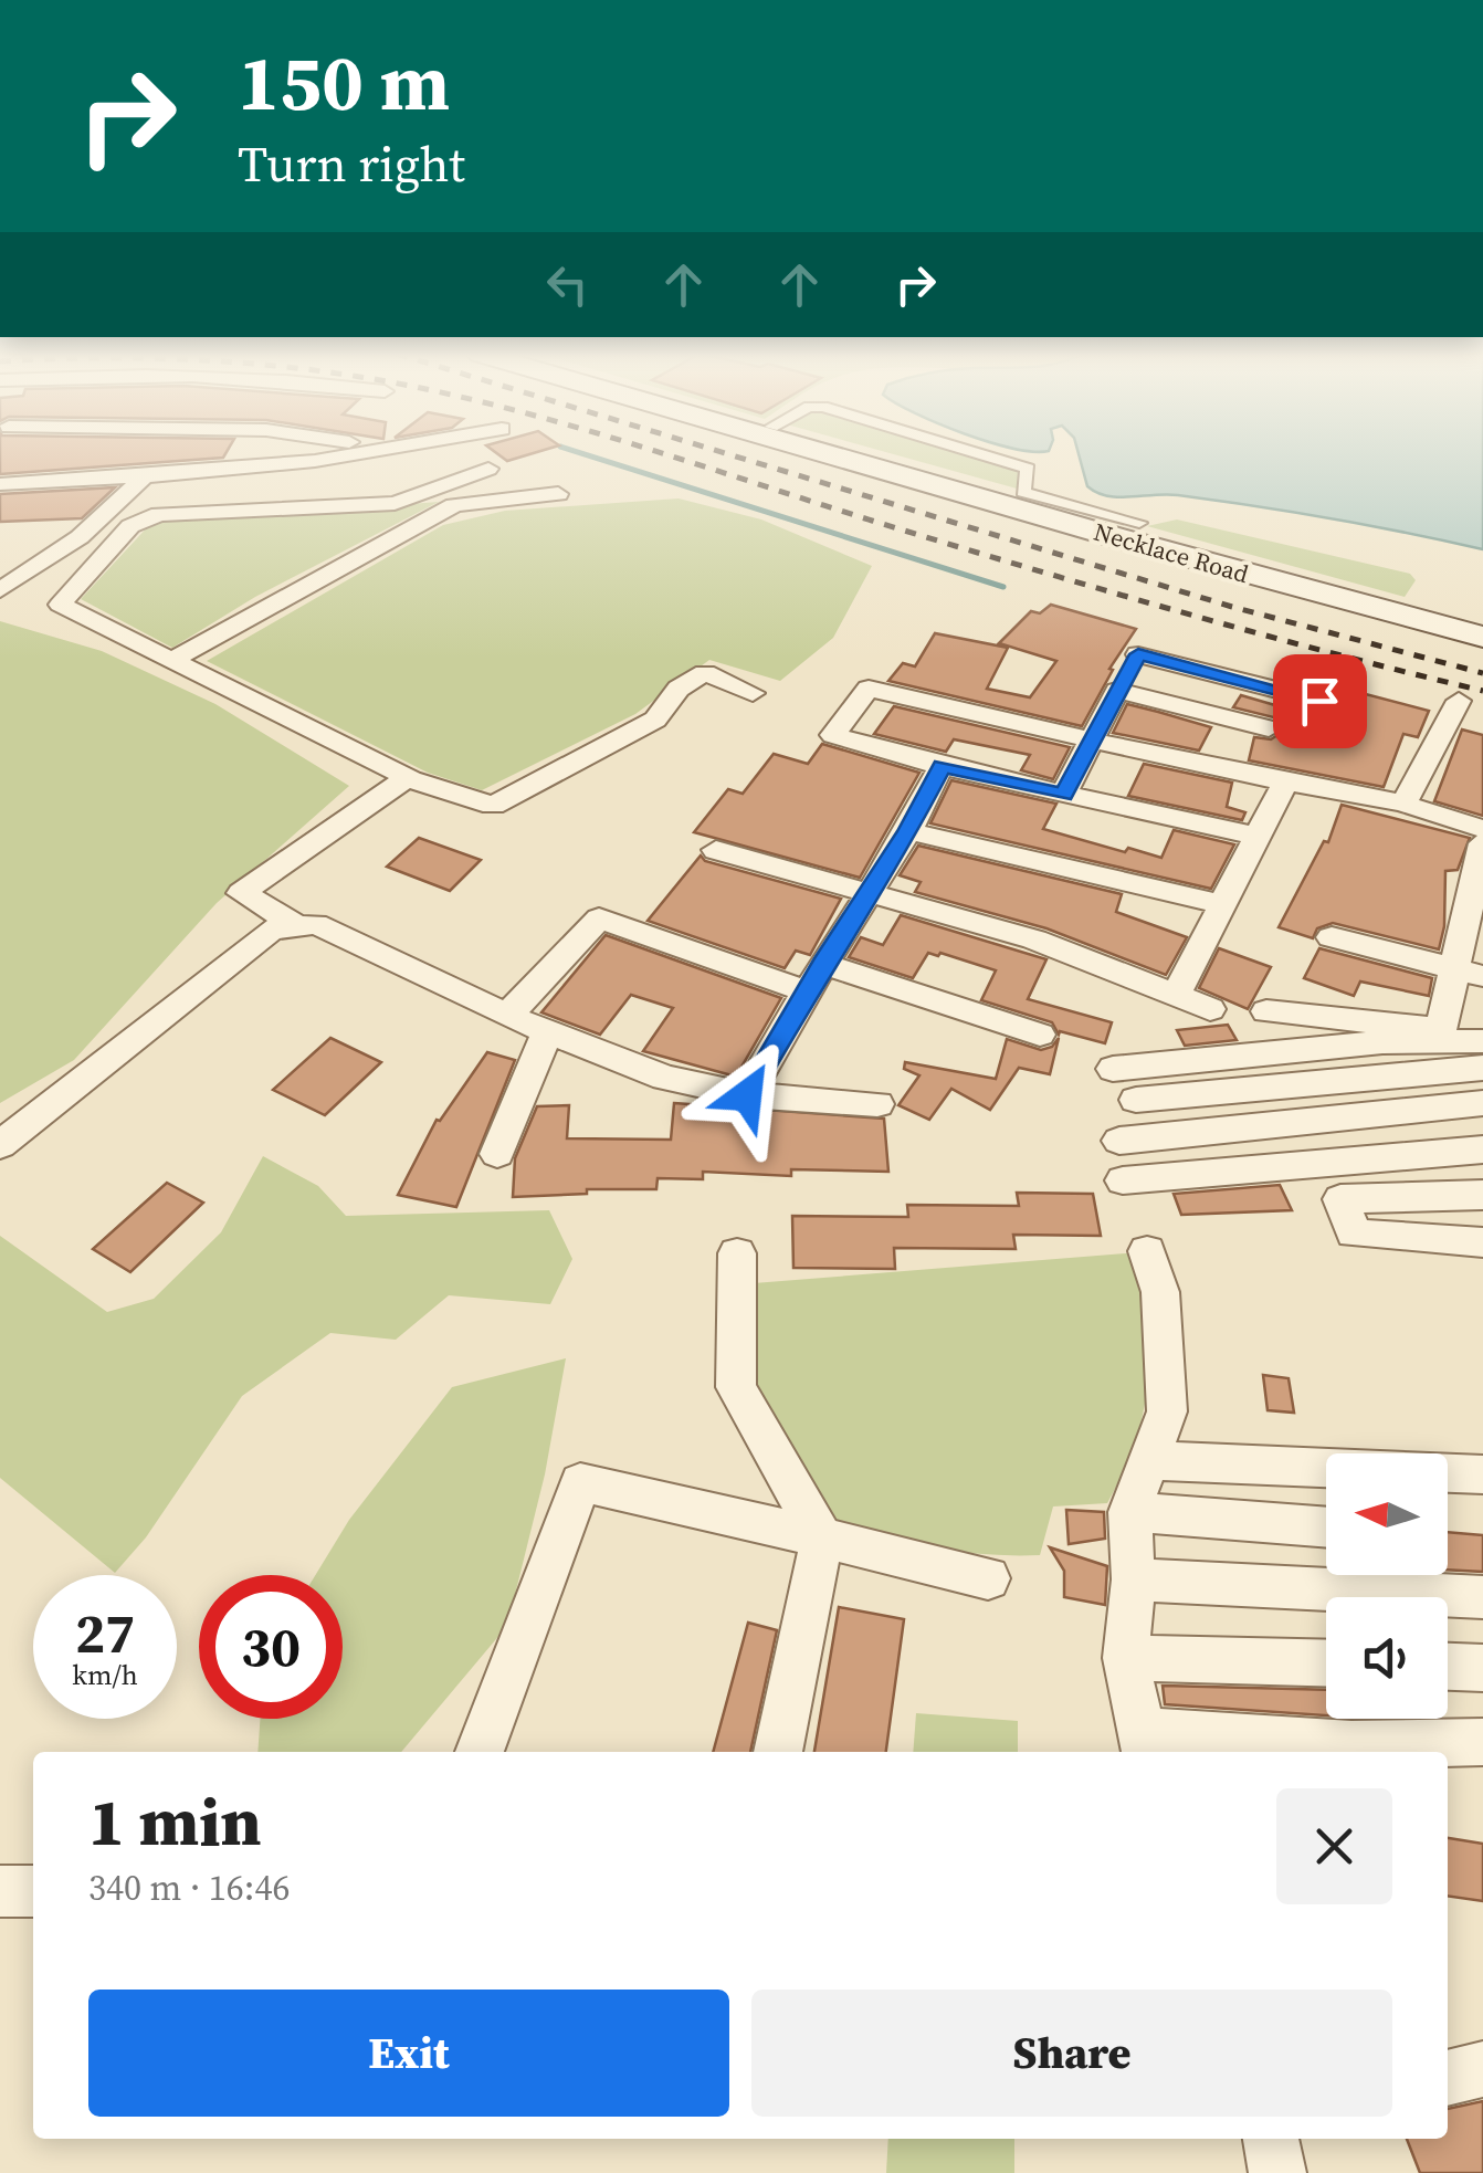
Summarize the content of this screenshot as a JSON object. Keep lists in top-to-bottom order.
{
  "streets": {
    "main road": ["Necklace Road"]
  },
  "north": "left",
  "page": {
    "turn": ["150 m", "Turn right"],
    "speed": "27 km/h",
    "limit": "30",
    "heading": ["1 min", "340 m · 16:46"],
    "buttons": ["Exit", "Share"]
  }
}
